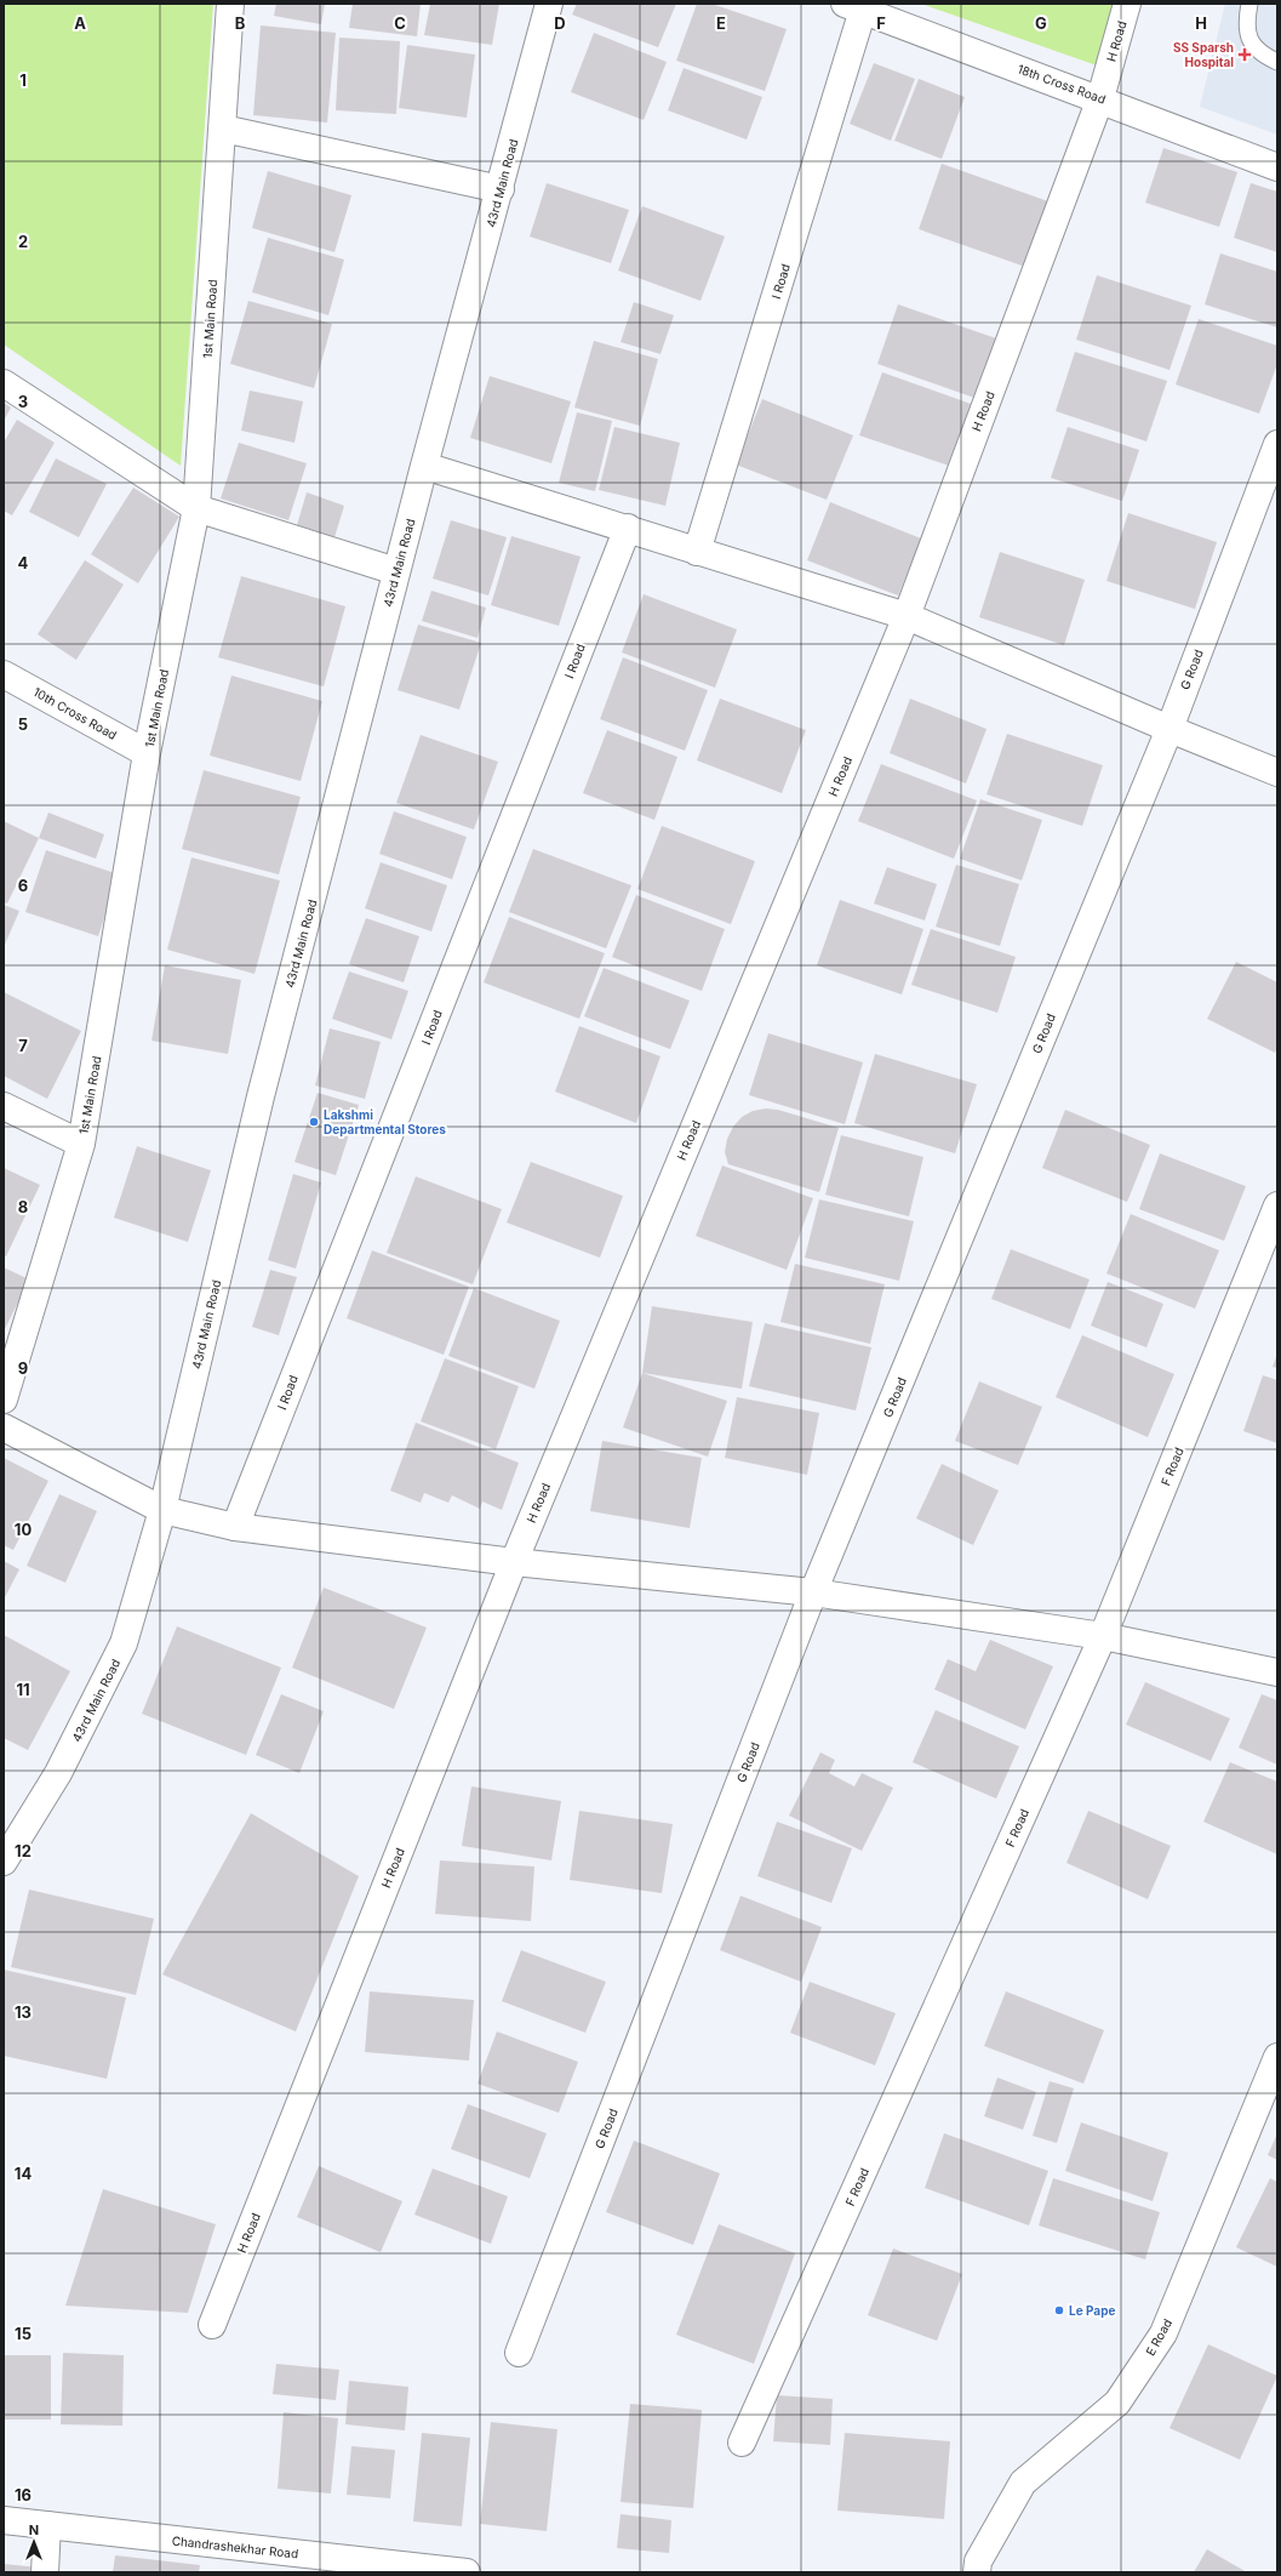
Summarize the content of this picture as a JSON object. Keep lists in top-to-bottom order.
{
  "streets": {
    "street": [
      "H Road",
      "18th Cross Road",
      "43rd Main Road",
      "I Road",
      "1st Main Road",
      "G Road",
      "10th Cross Road",
      "F Road",
      "E Road",
      "Chandrashekhar Road"
    ]
  },
  "crossings": [
    ["H Road", "18th Cross Road"],
    ["18th Cross Road", "I Road"],
    ["1st Main Road", "10th Cross Road"]
  ],
  "places": {
    "health": ["SS Sparsh Hospital"],
    "other": ["Lakshmi Departmental Stores", "Le Pape"]
  },
  "north": "top",
  "grid": {
    "columns": [
      "A",
      "B",
      "C",
      "D",
      "E",
      "F",
      "G",
      "H"
    ],
    "rows": [
      "1",
      "2",
      "3",
      "4",
      "5",
      "6",
      "7",
      "8",
      "9",
      "10",
      "11",
      "12",
      "13",
      "14",
      "15",
      "16"
    ]
  }
}
